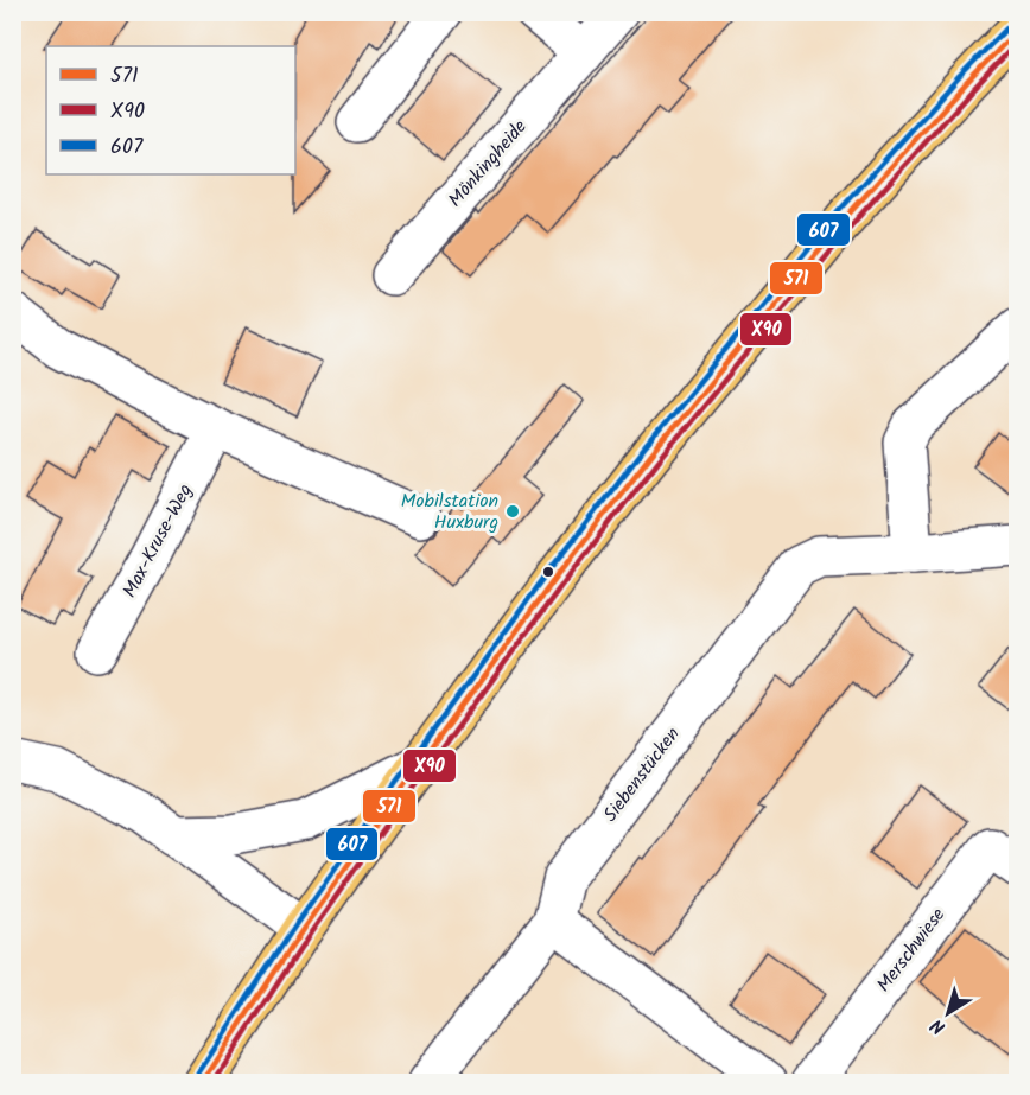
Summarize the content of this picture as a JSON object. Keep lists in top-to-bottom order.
{
  "streets": {
    "street": [
      "Mönkingheide",
      "Max-Kruse-Weg",
      "Siebenstücken",
      "Merschwiese"
    ]
  },
  "places": ["Mobilstation Huxburg"],
  "lines": ["transit line 607", "transit line 571", "transit line X90"],
  "legend": ["571", "X90", "607"],
  "north": "bottom left"
}
